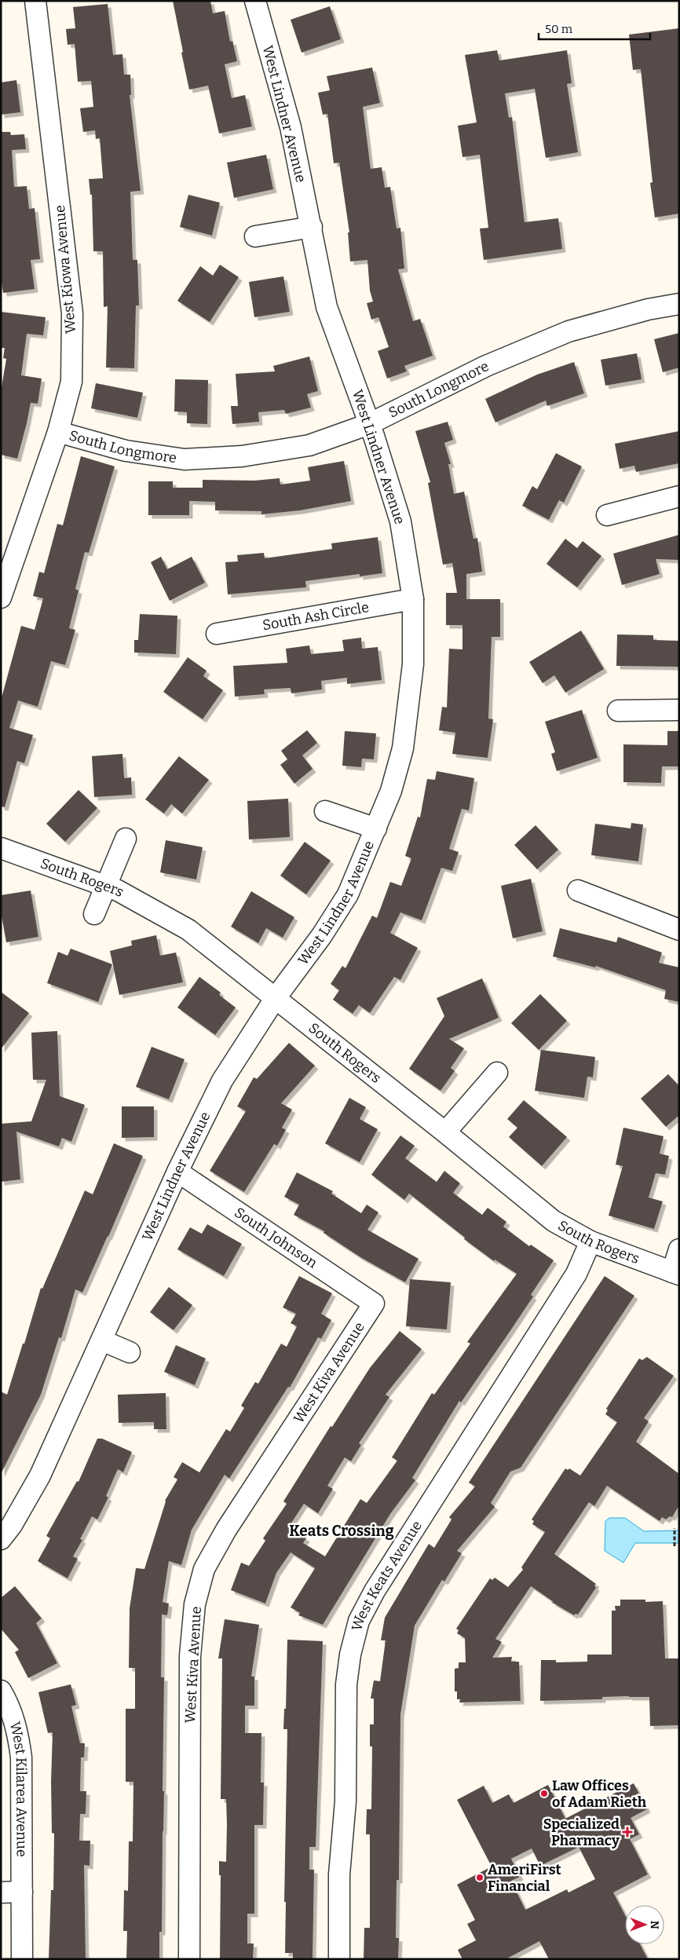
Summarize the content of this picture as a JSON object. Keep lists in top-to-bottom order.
{
  "streets": {
    "street": [
      "West Lindner Avenue",
      "West Kiowa Avenue",
      "South Longmore",
      "South Ash Circle",
      "South Rogers",
      "South Johnson",
      "West Kiva Avenue",
      "West Keats Avenue",
      "West Kilarea Avenue"
    ]
  },
  "crossings": [
    ["West Lindner Avenue", "South Longmore"],
    ["West Lindner Avenue", "South Ash Circle"],
    ["West Lindner Avenue", "South Rogers"],
    ["West Lindner Avenue", "South Johnson"],
    ["West Kiowa Avenue", "South Longmore"],
    ["South Rogers", "West Keats Avenue"],
    ["South Johnson", "West Kiva Avenue"]
  ],
  "districts": ["Keats Crossing"],
  "places": {
    "other": ["Law Offices of Adam Rieth", "AmeriFirst Financial"],
    "health": ["Specialized Pharmacy"]
  },
  "scale_bar": "50 m",
  "north": "right"
}
